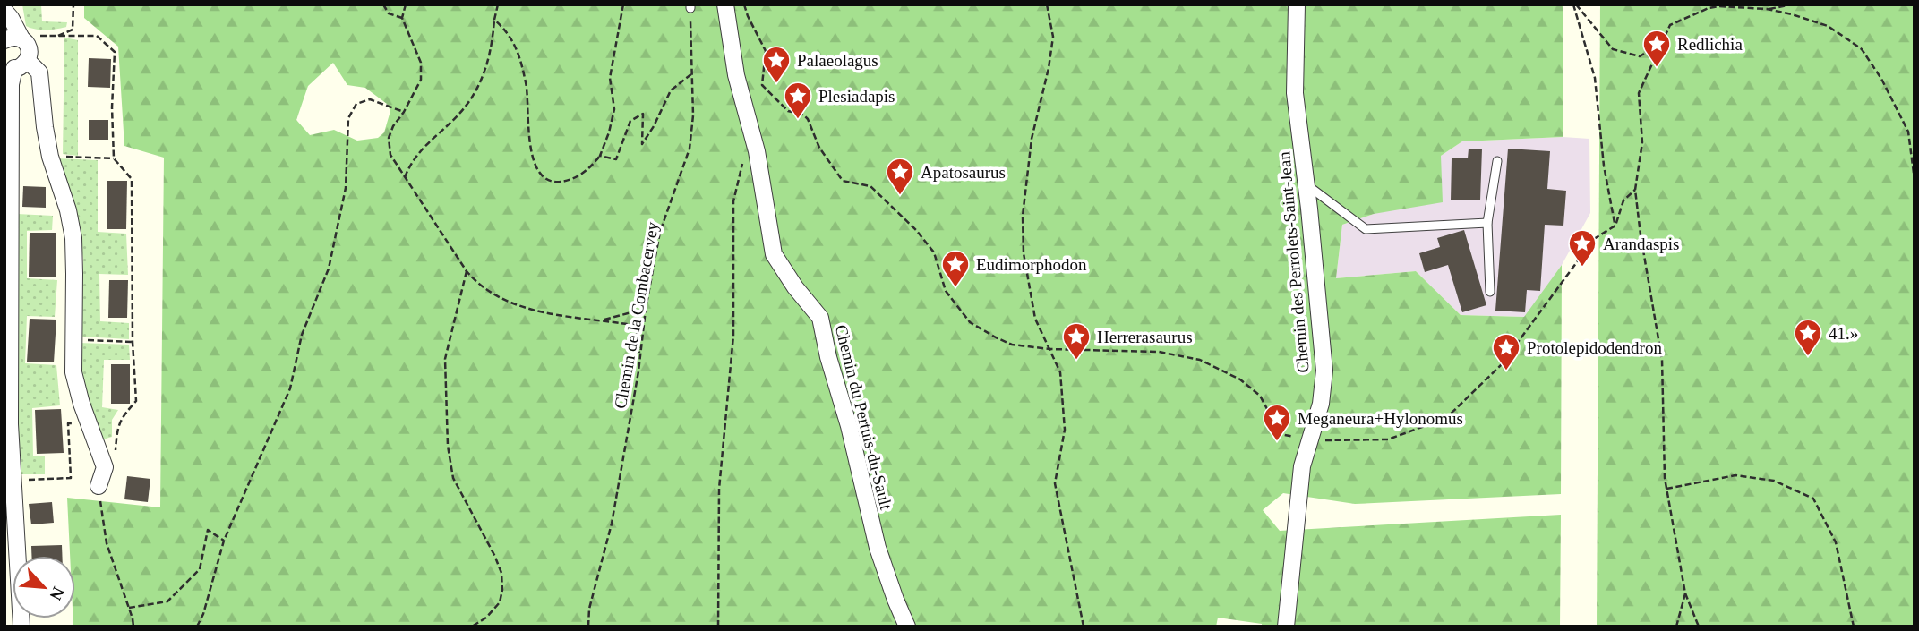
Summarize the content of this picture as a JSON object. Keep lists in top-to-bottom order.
{
  "streets": {
    "street": ["Chemin des Perrolets-Saint-Jean", "Chemin du Pertuis-du-Sault"],
    "path": ["Chemin de la Combacervey"]
  },
  "places": {
    "place": [
      "Redlichia",
      "Palaeolagus",
      "Plesiadapis",
      "Apatosaurus",
      "Arandaspis",
      "Eudimorphodon",
      "41.»",
      "Herrerasaurus",
      "Protolepidodendron",
      "Meganeura+Hylonomus"
    ]
  },
  "north": "bottom right"
}
